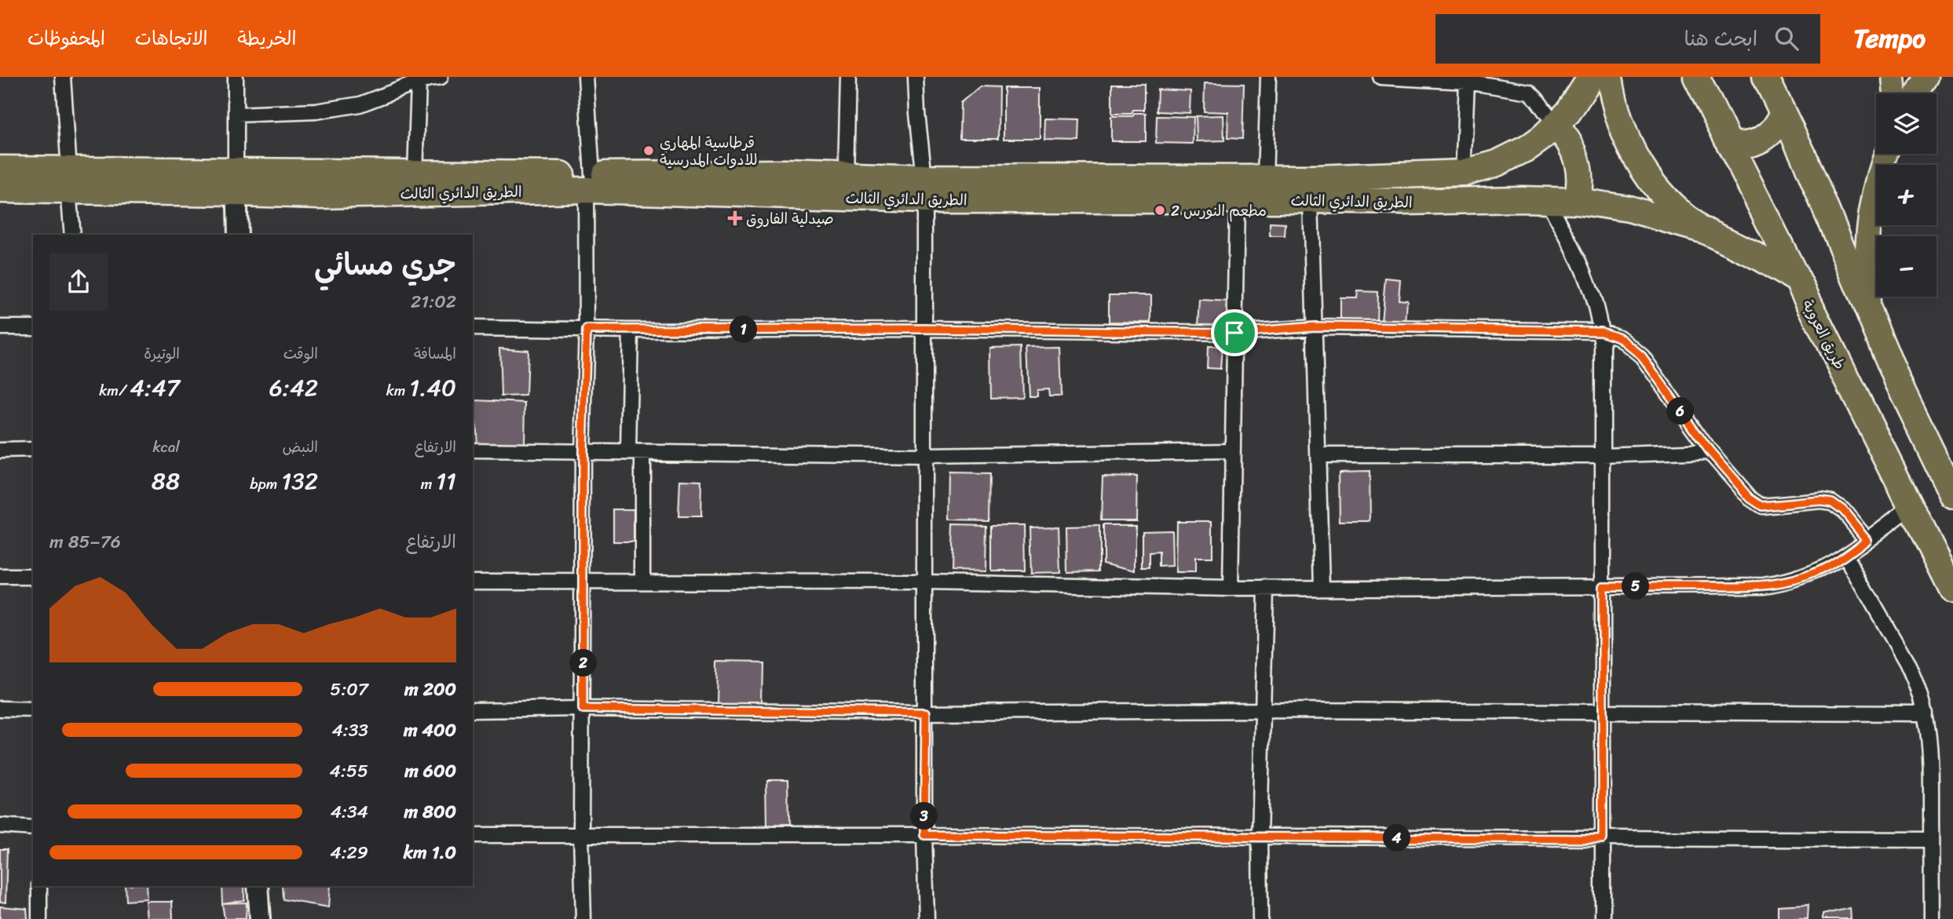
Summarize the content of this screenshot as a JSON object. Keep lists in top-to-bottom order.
{
  "streets": {
    "highway": ["الطريق الدائري الثالث", "طريق العروبة"]
  },
  "crossings": [
    ["الطريق الدائري الثالث", "طريق العروبة"]
  ],
  "places": {
    "other": ["قرطاسية المهاري للادوات المدرسية", "مطعم النورس 2"],
    "health": ["صيدلية الفاروق"]
  },
  "page": {
    "header": "Tempo",
    "search": "ابحث هنا",
    "nav": ["الخريطة", "الاتجاهات", "المحفوظات"],
    "map_buttons": ["+", "−"],
    "heading": ["جري مسائي", "21:02"],
    "pins": [
      "1",
      "6",
      "5",
      "2",
      "3",
      "4"
    ],
    "stats": [
      ["المسافة", "1.40 km"],
      ["الوقت", "6:42"],
      ["الوتيرة", "4:47 /km"],
      ["الارتفاع", "11 m"],
      ["النبض", "132 bpm"],
      ["kcal", "88"]
    ],
    "chart": ["الارتفاع", "76–85 m"],
    "list": [
      {
        "name": "200 m",
        "note": "5:07"
      },
      {
        "name": "400 m",
        "note": "4:33"
      },
      {
        "name": "600 m",
        "note": "4:55"
      },
      {
        "name": "800 m",
        "note": "4:34"
      },
      {
        "name": "1.0 km",
        "note": "4:29"
      }
    ]
  }
}
